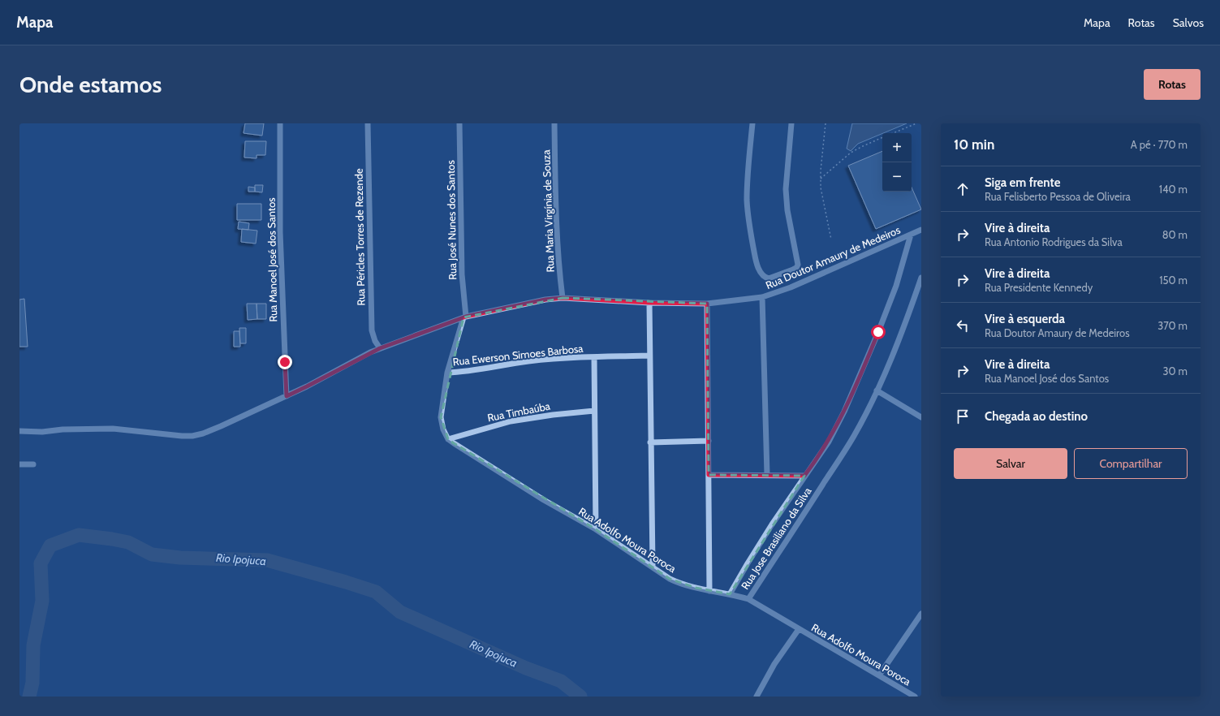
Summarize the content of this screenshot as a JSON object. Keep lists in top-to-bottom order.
{
  "streets": {
    "street": [
      "Rua Maria Virgínia de Souza",
      "Rua José Nunes dos Santos",
      "Rua Péricles Torres de Rezende",
      "Rua Doutor Amaury de Medeiros",
      "Rua Manoel José dos Santos",
      "Rua Ewerson Simoes Barbosa",
      "Rua Timbaúba",
      "Rua Jose Brasiliano da Silva",
      "Rua Adolfo Moura Poroca"
    ]
  },
  "crossings": [
    ["Rua Maria Virgínia de Souza", "Rua Doutor Amaury de Medeiros"],
    ["Rua José Nunes dos Santos", "Rua Doutor Amaury de Medeiros"],
    ["Rua Péricles Torres de Rezende", "Rua Doutor Amaury de Medeiros"],
    ["Rua Doutor Amaury de Medeiros", "Rua Manoel José dos Santos"],
    ["Rua Timbaúba", "Rua Adolfo Moura Poroca"],
    ["Rua Jose Brasiliano da Silva", "Rua Adolfo Moura Poroca"]
  ],
  "water": ["Rio Ipojuca"],
  "page": {
    "header": "Mapa",
    "nav": ["Mapa", "Rotas", "Salvos"],
    "buttons": [
      "Rotas",
      ["Salvar", "Compartilhar"]
    ],
    "title": "Onde estamos",
    "heading": ["10 min", "A pé · 770 m"],
    "map_buttons": ["+", "−"],
    "list": [
      ["Siga em frente", "Rua Felisberto Pessoa de Oliveira", "140 m"],
      ["Vire à direita", "Rua Antonio Rodrigues da Silva", "80 m"],
      ["Vire à direita", "Rua Presidente Kennedy", "150 m"],
      ["Vire à esquerda", "Rua Doutor Amaury de Medeiros", "370 m"],
      ["Vire à direita", "Rua Manoel José dos Santos", "30 m"],
      "Chegada ao destino"
    ]
  }
}
